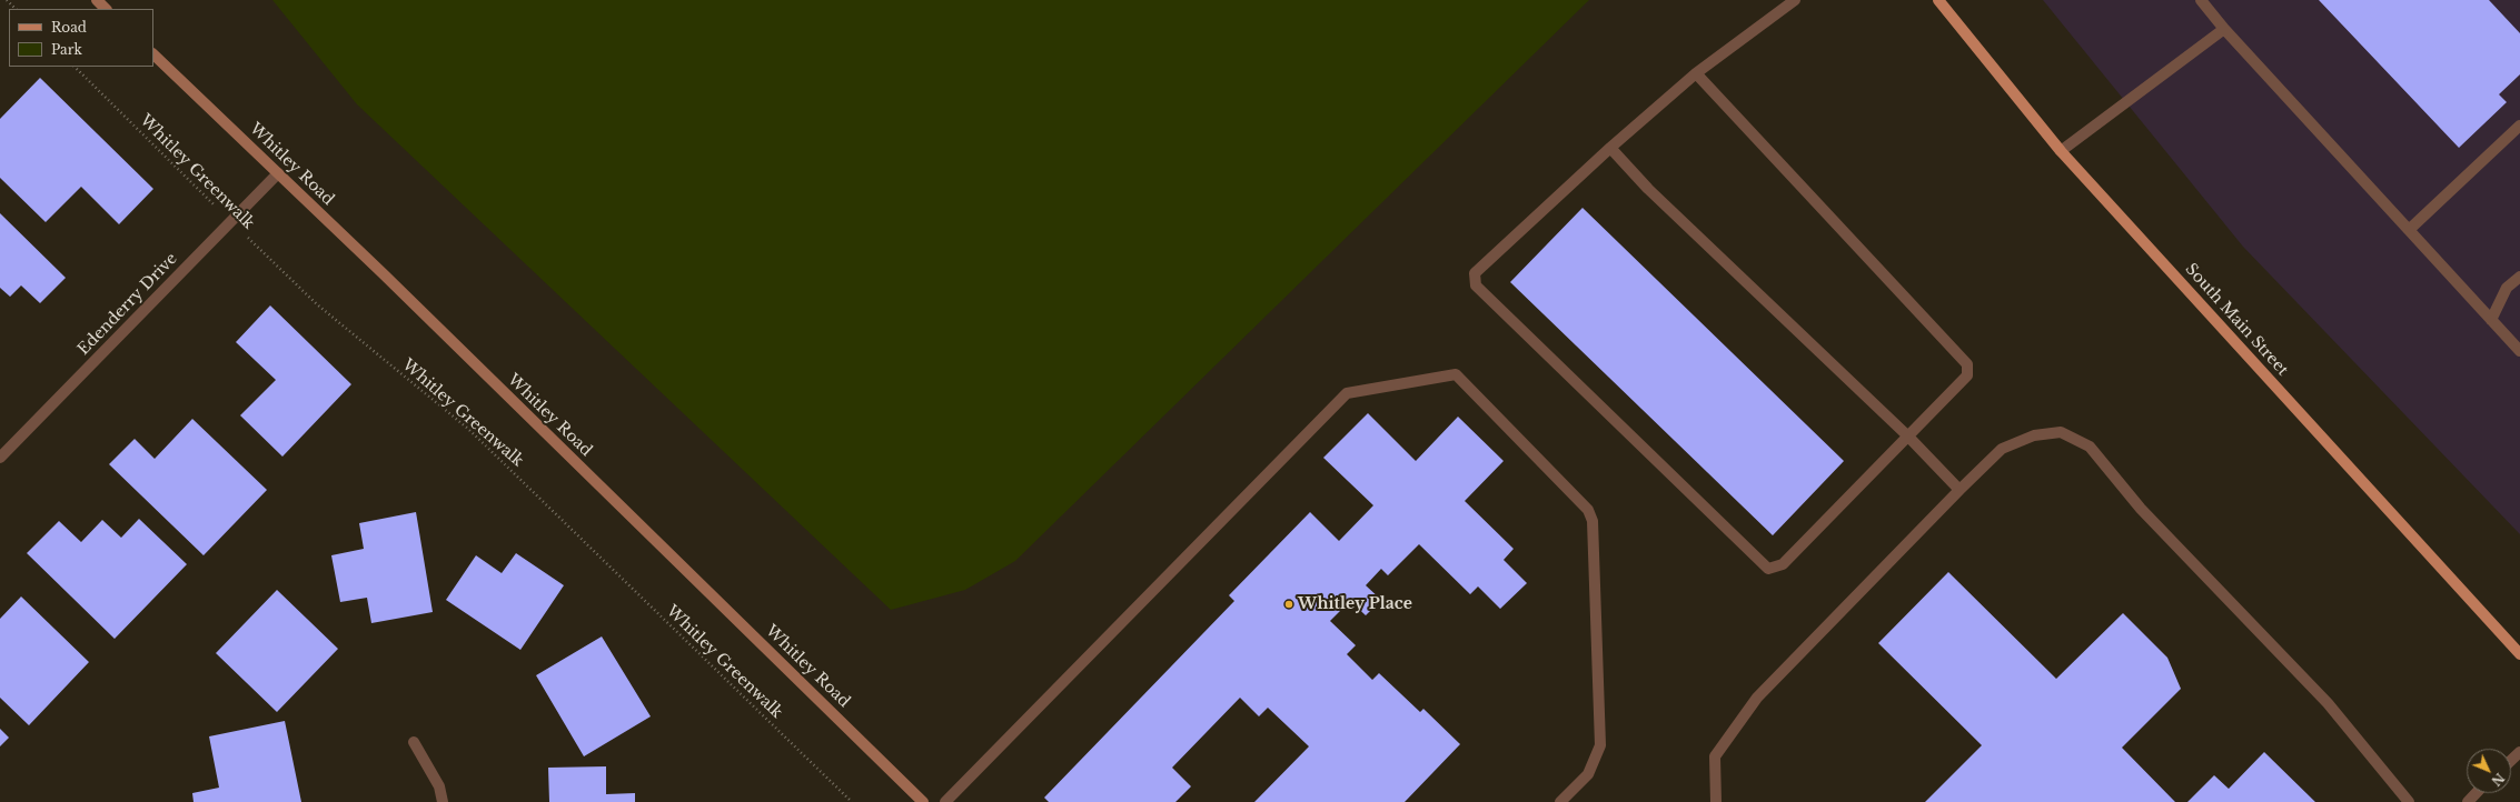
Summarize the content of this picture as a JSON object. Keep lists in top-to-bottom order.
{
  "streets": {
    "main road": ["South Main Street"],
    "street": ["Whitley Road", "Edenderry Drive"],
    "path": ["Whitley Greenwalk"]
  },
  "crossings": [
    ["Whitley Road", "Edenderry Drive"],
    ["Whitley Greenwalk", "Edenderry Drive"]
  ],
  "places": ["Whitley Place"],
  "legend": ["Road", "Park"],
  "north": "bottom right"
}
